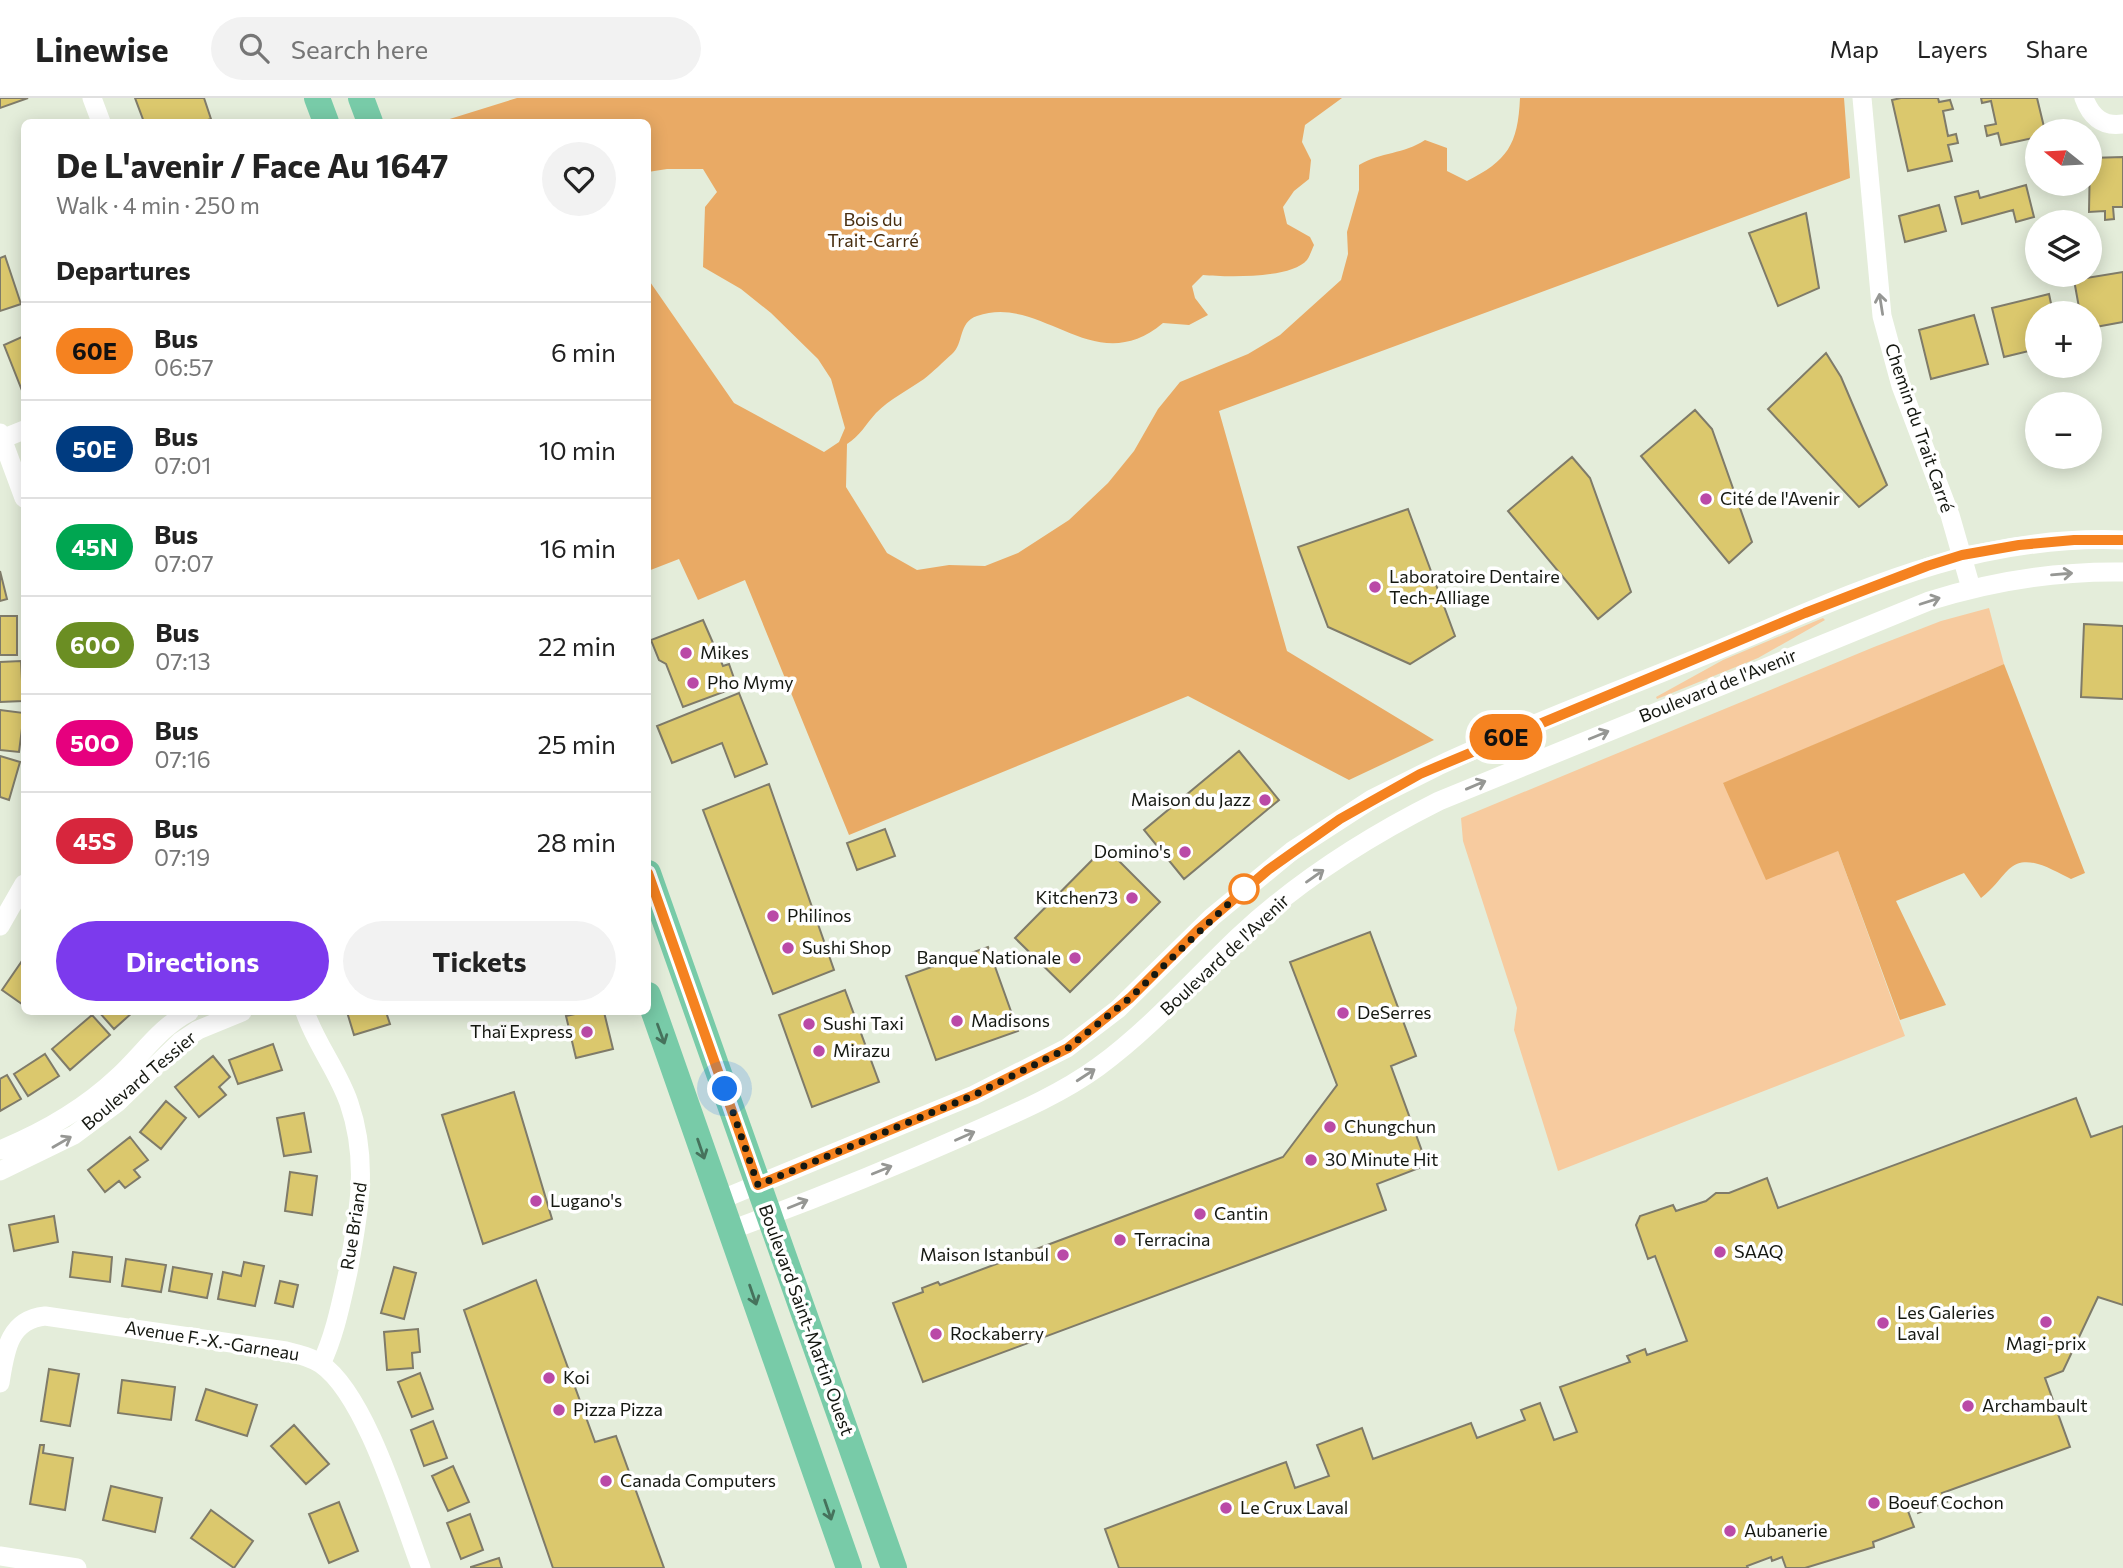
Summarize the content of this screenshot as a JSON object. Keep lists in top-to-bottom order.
{
  "streets": {
    "main road": ["Boulevard Saint-Martin Ouest"],
    "street": [
      "Chemin du Trait Carré",
      "Boulevard de l'Avenir",
      "Boulevard Tessier",
      "Rue Briand",
      "Avenue F.-X.-Garneau"
    ]
  },
  "crossings": [
    ["Chemin du Trait Carré", "Boulevard de l'Avenir"],
    ["Boulevard de l'Avenir", "Boulevard Saint-Martin Ouest"],
    ["Rue Briand", "Avenue F.-X.-Garneau"]
  ],
  "one_way": ["Chemin du Trait Carré"],
  "parks": ["Bois du Trait-Carré"],
  "places": [
    "Cité de l'Avenir",
    "Laboratoire Dentaire Tech-Alliage",
    "Mikes",
    "Pho Mymy",
    "Maison du Jazz",
    "Domino's",
    "Kitchen73",
    "Philinos",
    "Sushi Shop",
    "Banque Nationale",
    "DeSerres",
    "Madisons",
    "Sushi Taxi",
    "Thaï Express",
    "Mirazu",
    "Chungchun",
    "30 Minute Hit",
    "Lugano's",
    "Cantin",
    "Terracina",
    "SAAQ",
    "Maison Istanbul",
    "Magi-prix",
    "Les Galeries Laval",
    "Rockaberry",
    "Koi",
    "Archambault",
    "Pizza Pizza",
    "Canada Computers",
    "Boeuf Cochon",
    "Le Crux Laval",
    "Aubanerie"
  ],
  "lines": ["bus line 60E"],
  "north": "left",
  "page": {
    "header": "Linewise",
    "search": "Search here",
    "nav": ["Map", "Layers", "Share"],
    "on_map": "60E",
    "map_buttons": ["+", "−"],
    "heading": [
      ["De L'avenir / Face Au 1647", "Walk · 4 min · 250 m"],
      "Departures"
    ],
    "list": [
      {
        "mark": "60E",
        "name": "Bus",
        "note": "06:57",
        "value": "6 min"
      },
      {
        "mark": "50E",
        "name": "Bus",
        "note": "07:01",
        "value": "10 min"
      },
      {
        "mark": "45N",
        "name": "Bus",
        "note": "07:07",
        "value": "16 min"
      },
      {
        "mark": "60O",
        "name": "Bus",
        "note": "07:13",
        "value": "22 min"
      },
      {
        "mark": "50O",
        "name": "Bus",
        "note": "07:16",
        "value": "25 min"
      },
      {
        "mark": "45S",
        "name": "Bus",
        "note": "07:19",
        "value": "28 min"
      }
    ],
    "buttons": ["Directions", "Tickets"]
  }
}
